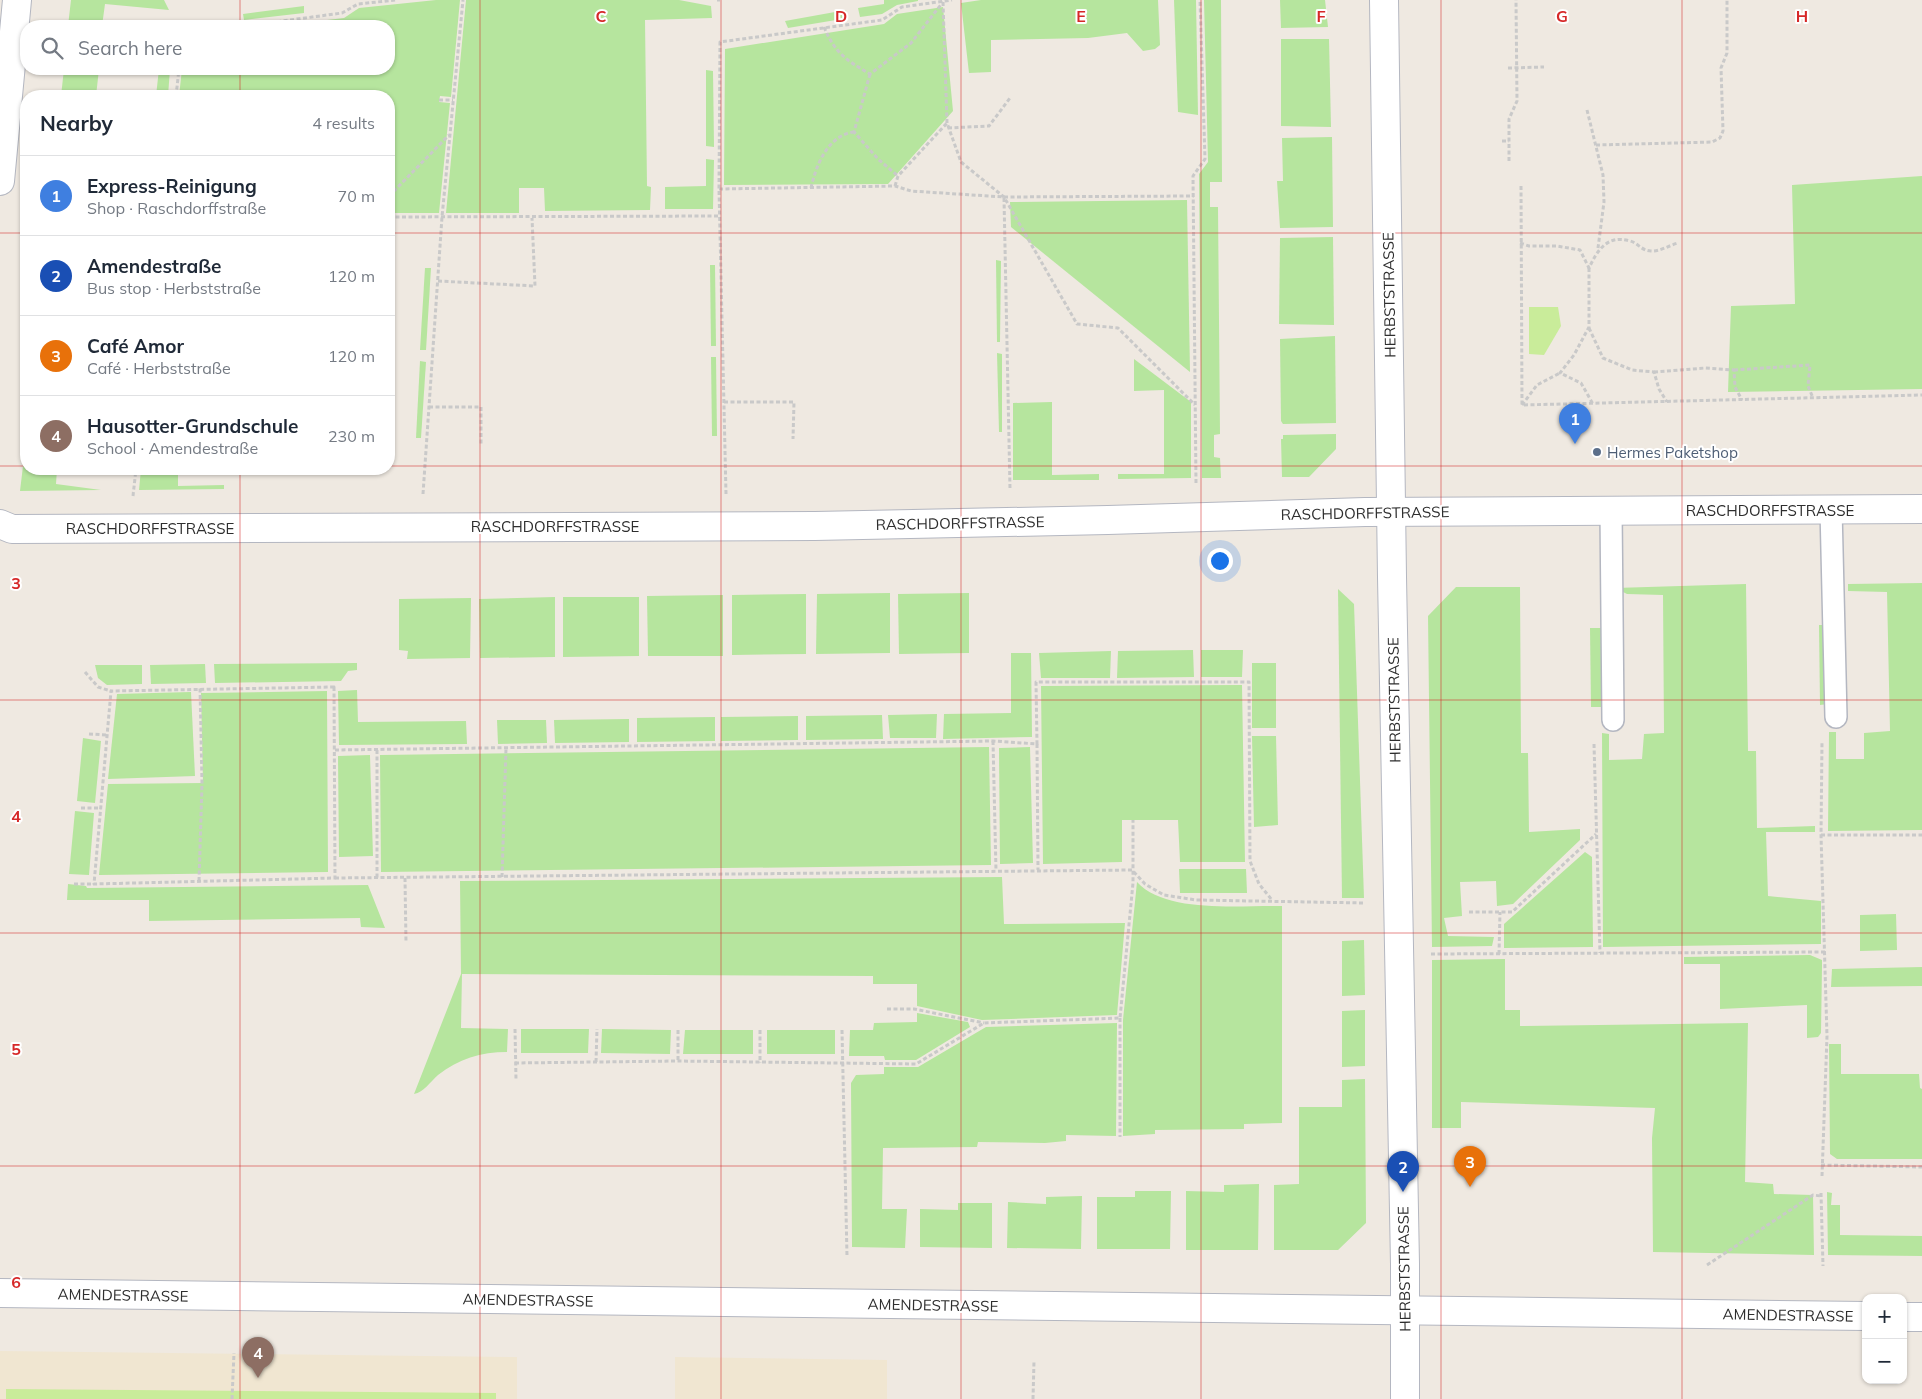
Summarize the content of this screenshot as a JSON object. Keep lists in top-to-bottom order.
{
  "streets": {
    "street": ["HERBSTSTRASSE", "RASCHDORFFSTRASSE", "AMENDESTRASSE"]
  },
  "crossings": [
    ["HERBSTSTRASSE", "RASCHDORFFSTRASSE"],
    ["HERBSTSTRASSE", "AMENDESTRASSE"]
  ],
  "places": ["Hermes Paketshop"],
  "page": {
    "search": "Search here",
    "heading": ["Nearby", "4 results"],
    "list": [
      {
        "mark": "1",
        "name": "Express-Reinigung",
        "note": "Shop · Raschdorffstraße",
        "value": "70 m"
      },
      {
        "mark": "2",
        "name": "Amendestraße",
        "note": "Bus stop · Herbststraße",
        "value": "120 m"
      },
      {
        "mark": "3",
        "name": "Café Amor",
        "note": "Café · Herbststraße",
        "value": "120 m"
      },
      {
        "mark": "4",
        "name": "Hausotter-Grundschule",
        "note": "School · Amendestraße",
        "value": "230 m"
      }
    ],
    "pins": [
      "1",
      "3",
      "2",
      "4"
    ],
    "map_buttons": ["+", "−"]
  },
  "grid": {
    "columns": [
      "C",
      "D",
      "E",
      "F",
      "G",
      "H"
    ],
    "rows": [
      "3",
      "4",
      "5",
      "6"
    ]
  }
}
